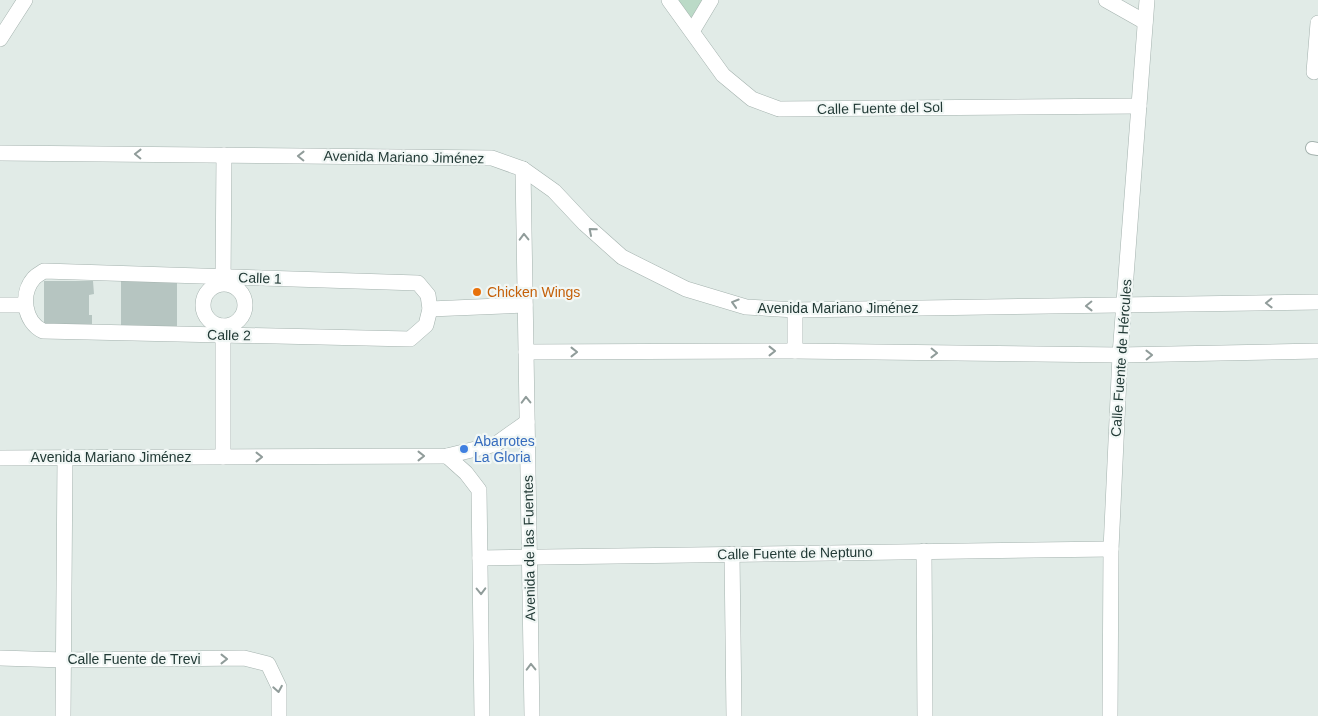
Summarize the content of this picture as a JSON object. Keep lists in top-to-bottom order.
{
  "streets": {
    "street": [
      "Calle Fuente del Sol",
      "Avenida Mariano Jiménez",
      "Calle 1",
      "Calle 2",
      "Calle Fuente de Hércules",
      "Avenida de las Fuentes",
      "Calle Fuente de Neptuno",
      "Calle Fuente de Trevi"
    ]
  },
  "crossings": [
    ["Calle Fuente del Sol", "Calle Fuente de Hércules"],
    ["Avenida Mariano Jiménez", "Calle Fuente de Hércules"],
    ["Avenida Mariano Jiménez", "Avenida de las Fuentes"],
    ["Calle 1", "Calle 2"],
    ["Calle Fuente de Hércules", "Calle Fuente de Neptuno"],
    ["Avenida de las Fuentes", "Calle Fuente de Neptuno"]
  ],
  "one_way": ["Calle Fuente de Trevi"],
  "places": ["Chicken Wings", "Abarrotes La Gloria"]
}
